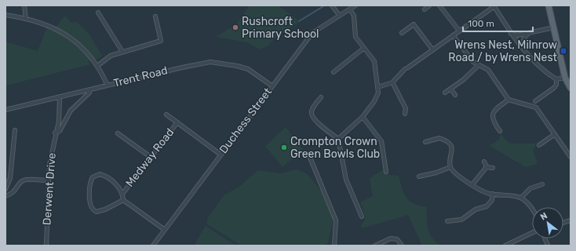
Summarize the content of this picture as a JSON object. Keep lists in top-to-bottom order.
{
  "streets": {
    "street": [
      "Trent Road",
      "Duchess Street",
      "Medway Road",
      "Derwent Drive"
    ]
  },
  "crossings": [
    ["Trent Road", "Duchess Street"],
    ["Trent Road", "Derwent Drive"]
  ],
  "places": {
    "other": ["Rushcroft Primary School", "Crompton Crown Green Bowls Club"],
    "transit": ["Wrens Nest, Milnrow Road / by Wrens Nest"]
  },
  "scale_bar": "100 m",
  "north": "top left"
}
